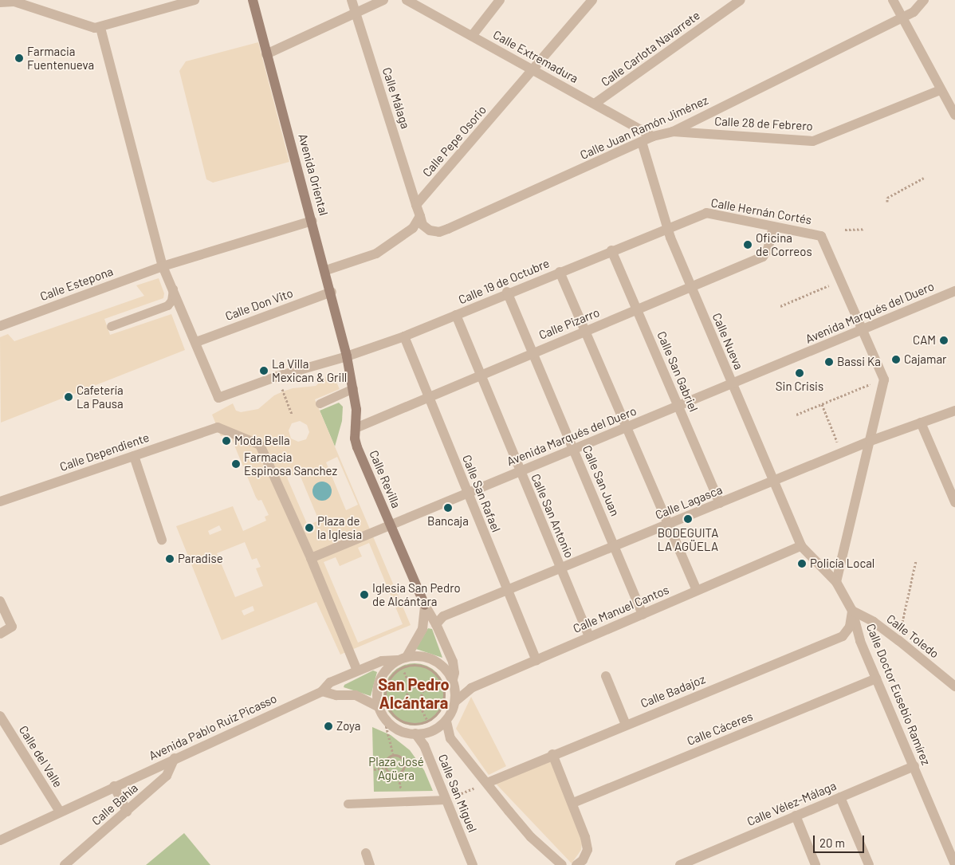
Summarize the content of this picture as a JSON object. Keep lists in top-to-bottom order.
{
  "streets": {
    "street": [
      "Calle Carlota Navarrete",
      "Calle Extremadura",
      "Calle Málaga",
      "Calle 28 de Febrero",
      "Calle Juan Ramón Jiménez",
      "Calle Pepe Osorio",
      "Avenida Oriental",
      "Calle Hernán Cortés",
      "Calle 19 de Octubre",
      "Calle Estepona",
      "Calle Don Vito",
      "Avenida Marqués del Duero",
      "Calle Pizarro",
      "Calle Nueva",
      "Calle San Gabriel",
      "Calle Dependiente",
      "Calle Revilla",
      "Calle San Juan",
      "Calle San Rafael",
      "Calle Lagasca",
      "Calle San Antonio",
      "Calle Manuel Cantos",
      "Calle Toledo",
      "Calle Badajoz",
      "Calle Doctor Eusebio Ramírez",
      "Avenida Pablo Ruiz Picasso",
      "Calle Cáceres",
      "Calle del Valle",
      "Calle San Miguel",
      "Calle Vélez-Málaga",
      "Calle Bahía"
    ]
  },
  "crossings": [
    ["Calle Carlota Navarrete", "Calle Extremadura"],
    ["Calle Extremadura", "Calle Juan Ramón Jiménez"],
    ["Calle Extremadura", "Calle Pepe Osorio"],
    ["Calle Málaga", "Calle Pepe Osorio"],
    ["Calle 28 de Febrero", "Calle Juan Ramón Jiménez"],
    ["Calle Juan Ramón Jiménez", "Calle Nueva"],
    ["Avenida Oriental", "Calle 19 de Octubre"],
    ["Avenida Oriental", "Calle Estepona"],
    ["Avenida Oriental", "Calle Don Vito"],
    ["Avenida Oriental", "Calle Revilla"],
    ["Calle Hernán Cortés", "Calle 19 de Octubre"],
    ["Calle Hernán Cortés", "Avenida Marqués del Duero"],
    ["Calle Hernán Cortés", "Calle Pizarro"],
    ["Calle Hernán Cortés", "Calle Nueva"],
    ["Calle 19 de Octubre", "Calle Nueva"],
    ["Calle 19 de Octubre", "Calle San Gabriel"],
    ["Calle 19 de Octubre", "Calle Revilla"],
    ["Calle 19 de Octubre", "Calle San Juan"],
    ["Calle 19 de Octubre", "Calle San Rafael"],
    ["Calle 19 de Octubre", "Calle San Antonio"],
    ["Avenida Marqués del Duero", "Calle Nueva"],
    ["Avenida Marqués del Duero", "Calle San Gabriel"],
    ["Avenida Marqués del Duero", "Calle Dependiente"],
    ["Avenida Marqués del Duero", "Calle Revilla"],
    ["Avenida Marqués del Duero", "Calle San Juan"],
    ["Avenida Marqués del Duero", "Calle San Rafael"],
    ["Avenida Marqués del Duero", "Calle San Antonio"],
    ["Calle Pizarro", "Calle Nueva"],
    ["Calle Pizarro", "Calle San Gabriel"],
    ["Calle Pizarro", "Calle Revilla"],
    ["Calle Pizarro", "Calle San Juan"],
    ["Calle Pizarro", "Calle San Rafael"],
    ["Calle Pizarro", "Calle San Antonio"],
    ["Calle Nueva", "Calle Lagasca"],
    ["Calle Nueva", "Calle Manuel Cantos"],
    ["Calle Nueva", "Calle Doctor Eusebio Ramírez"],
    ["Calle San Gabriel", "Calle Lagasca"],
    ["Calle Revilla", "Calle Lagasca"],
    ["Calle Revilla", "Avenida Pablo Ruiz Picasso"],
    ["Calle San Juan", "Calle Lagasca"],
    ["Calle San Juan", "Calle Manuel Cantos"],
    ["Calle San Rafael", "Calle Lagasca"],
    ["Calle San Rafael", "Calle Manuel Cantos"],
    ["Calle Lagasca", "Calle San Antonio"],
    ["Calle San Antonio", "Calle Manuel Cantos"],
    ["Calle Manuel Cantos", "Calle Doctor Eusebio Ramírez"],
    ["Calle Toledo", "Calle Badajoz"],
    ["Calle Toledo", "Calle Doctor Eusebio Ramírez"],
    ["Calle Badajoz", "Calle Doctor Eusebio Ramírez"],
    ["Calle Doctor Eusebio Ramírez", "Calle Cáceres"],
    ["Calle Doctor Eusebio Ramírez", "Calle Vélez-Málaga"],
    ["Avenida Pablo Ruiz Picasso", "Calle del Valle"],
    ["Avenida Pablo Ruiz Picasso", "Calle Bahía"]
  ],
  "districts": ["San Pedro Alcántara"],
  "parks": ["Plaza José Agüera"],
  "places": [
    "Farmacia Fuentenueva",
    "Oficina de Correos",
    "CAM",
    "Cajamar",
    "Bassi Ka",
    "La Villa Mexican & Grill",
    "Sin Crisis",
    "Cafetería La Pausa",
    "Moda Bella",
    "Farmacia Espinosa Sanchez",
    "Bancaja",
    "BODEGUITA LA AGÜELA",
    "Plaza de la Iglesia",
    "Paradise",
    "Policía Local",
    "Iglesia San Pedro de Alcántara",
    "Zoya"
  ],
  "scale_bar": "20 m"
}
